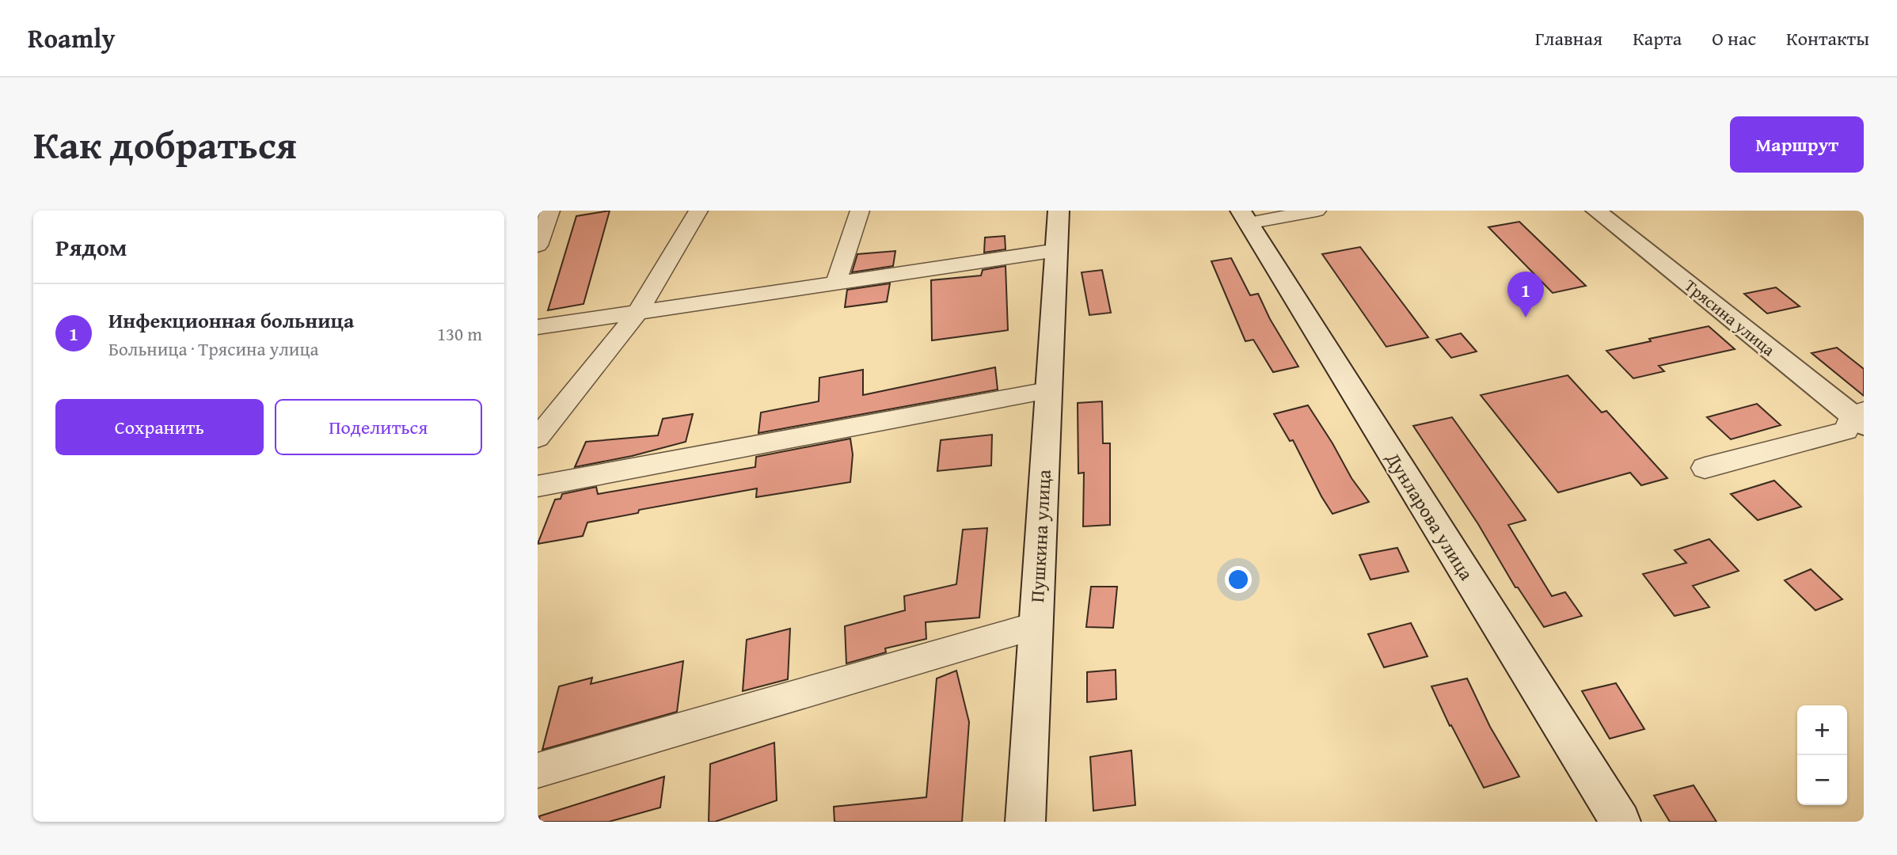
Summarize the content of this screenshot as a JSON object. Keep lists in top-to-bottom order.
{
  "streets": {
    "main road": ["Трясина улица", "Дунларова улица", "Пушкина улица"]
  },
  "page": {
    "header": "Roamly",
    "nav": [
      "Главная",
      "Карта",
      "О нас",
      "Контакты"
    ],
    "title": "Как добраться",
    "buttons": [
      "Маршрут",
      ["Сохранить", "Поделиться"]
    ],
    "heading": "Рядом",
    "pins": "1",
    "list": [
      {
        "mark": "1",
        "name": "Инфекционная больница",
        "note": "Больница · Трясина улица",
        "value": "130 m"
      }
    ],
    "map_buttons": ["+", "−"]
  }
}
